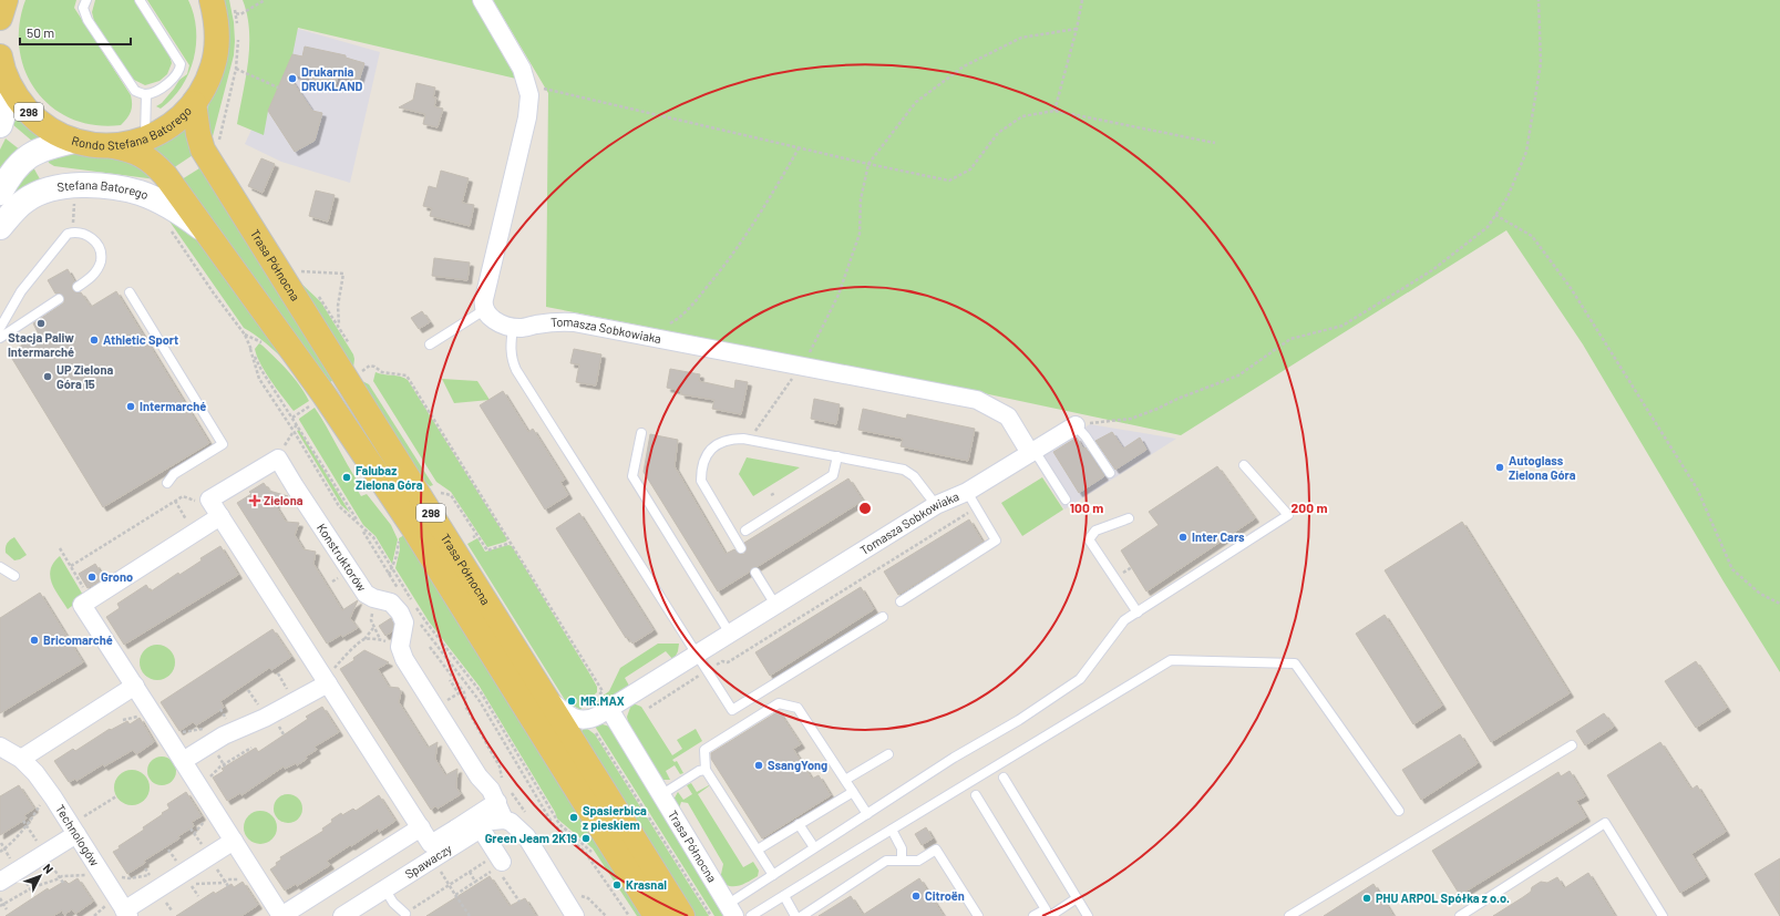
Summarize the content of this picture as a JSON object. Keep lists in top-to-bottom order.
{
  "streets": {
    "main road": [
      "298",
      "Rondo Stefana Batorego",
      "Stefana Batorego",
      "Trasa Północna"
    ],
    "street": [
      "Tomasza Sobkowiaka",
      "Konstruktorów",
      "Technologów",
      "Spawaczy"
    ]
  },
  "crossings": [
    ["Rondo Stefana Batorego", "Trasa Północna"],
    ["Stefana Batorego", "Trasa Północna"],
    ["Trasa Północna", "Tomasza Sobkowiaka"]
  ],
  "places": {
    "other": [
      "Drukarnia DRUKLAND",
      "Stacja Paliw Intermarché",
      "Athletic Sport",
      "UP Zielona Góra 15",
      "Intermarché",
      "Autoglass Zielona Góra",
      "Falubaz Zielona Góra",
      "Inter Cars",
      "Grono",
      "Bricomarché",
      "MR.MAX",
      "SsangYong",
      "Spasierbica z pieskiem",
      "Green Jeam 2K19",
      "Krasnal",
      "Citroën",
      "PHU ARPOL Spółka z o.o."
    ],
    "health": ["Zielona"]
  },
  "scale_bar": "50 m",
  "north": "top right",
  "rings": ["100 m", "200 m"]
}
